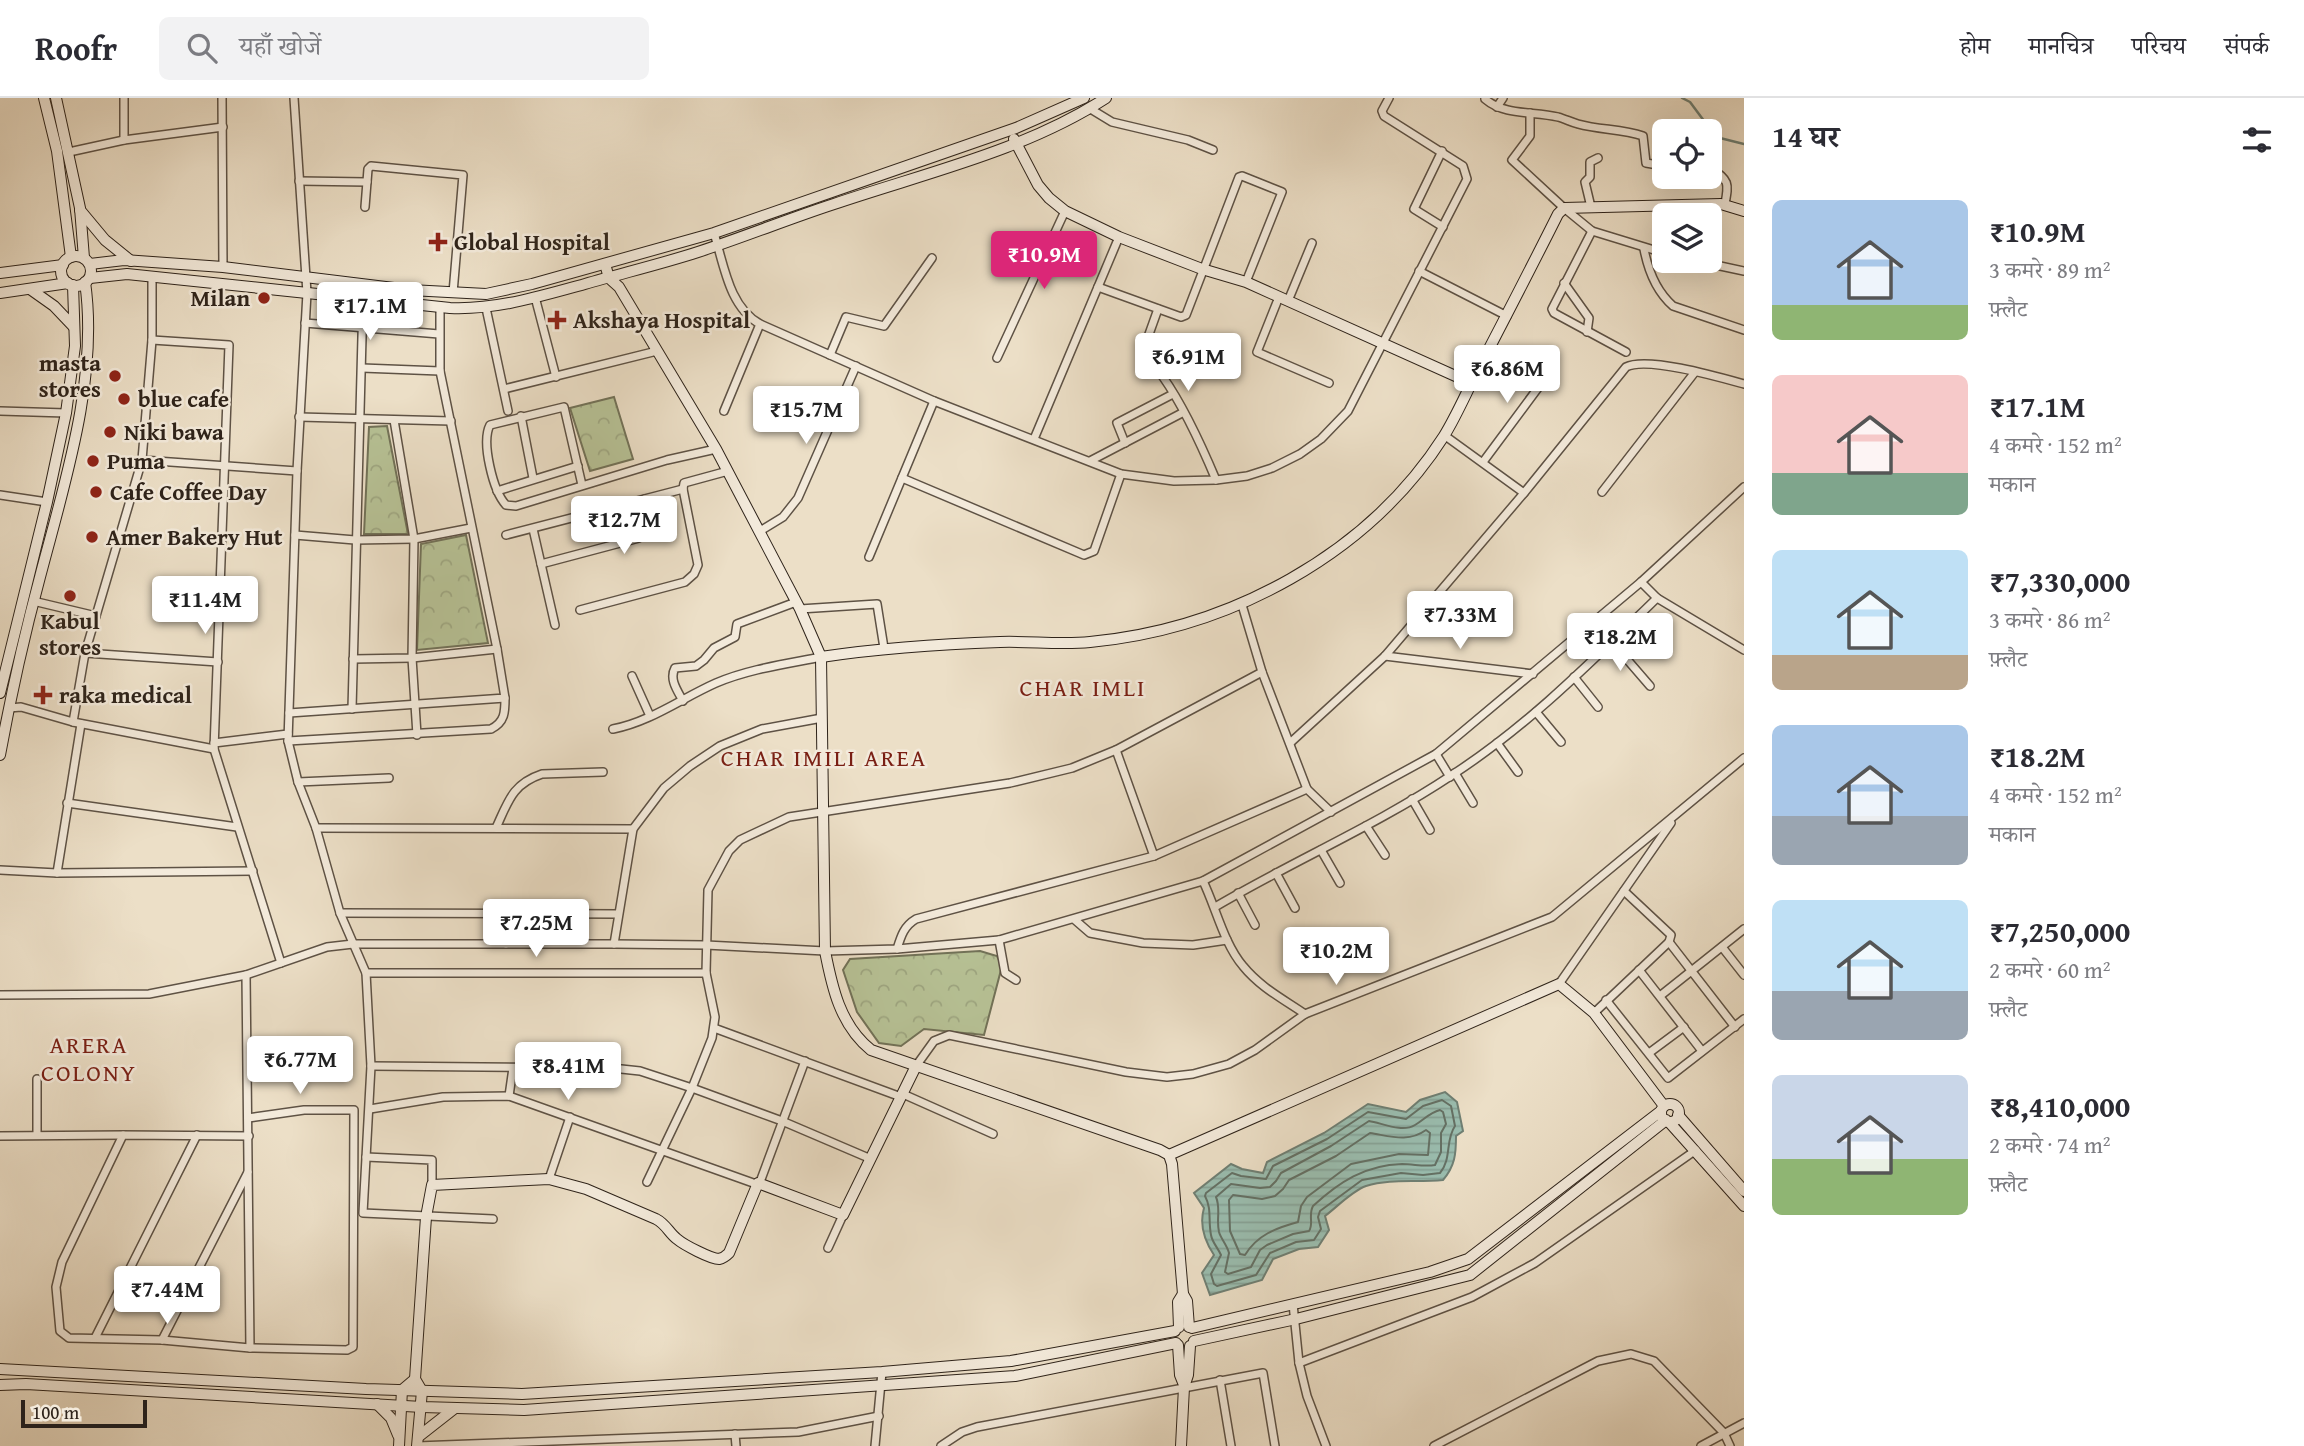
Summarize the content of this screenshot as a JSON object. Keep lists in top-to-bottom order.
{
  "districts": ["CHAR IMLI", "CHAR IMILI AREA", "ARERA COLONY"],
  "places": {
    "health": ["Global Hospital", "Akshaya Hospital", "raka medical"],
    "other": [
      "Milan",
      "masta stores",
      "blue cafe",
      "Niki bawa",
      "Puma",
      "Cafe Coffee Day",
      "Amer Bakery Hut",
      "Kabul stores"
    ]
  },
  "scale_bar": "100 m",
  "page": {
    "header": "Roofr",
    "search": "यहाँ खोजें",
    "nav": [
      "होम",
      "मानचित्र",
      "परिचय",
      "संपर्क"
    ],
    "heading": "14 घर",
    "list": [
      {
        "name": "₹10.9M",
        "note": "3 कमरे · 89 m² · फ़्लैट"
      },
      {
        "name": "₹17.1M",
        "note": "4 कमरे · 152 m² · मकान"
      },
      {
        "name": "₹7,330,000",
        "note": "3 कमरे · 86 m² · फ़्लैट"
      },
      {
        "name": "₹18.2M",
        "note": "4 कमरे · 152 m² · मकान"
      },
      {
        "name": "₹7,250,000",
        "note": "2 कमरे · 60 m² · फ़्लैट"
      },
      {
        "name": "₹8,410,000",
        "note": "2 कमरे · 74 m² · फ़्लैट"
      }
    ],
    "price": [
      "₹10.9M",
      "₹17.1M",
      "₹6.91M",
      "₹6.86M",
      "₹15.7M",
      "₹12.7M",
      "₹11.4M",
      "₹7.33M",
      "₹18.2M",
      "₹7.25M",
      "₹10.2M",
      "₹6.77M",
      "₹8.41M",
      "₹7.44M"
    ],
    "scale": "100 m"
  }
}
